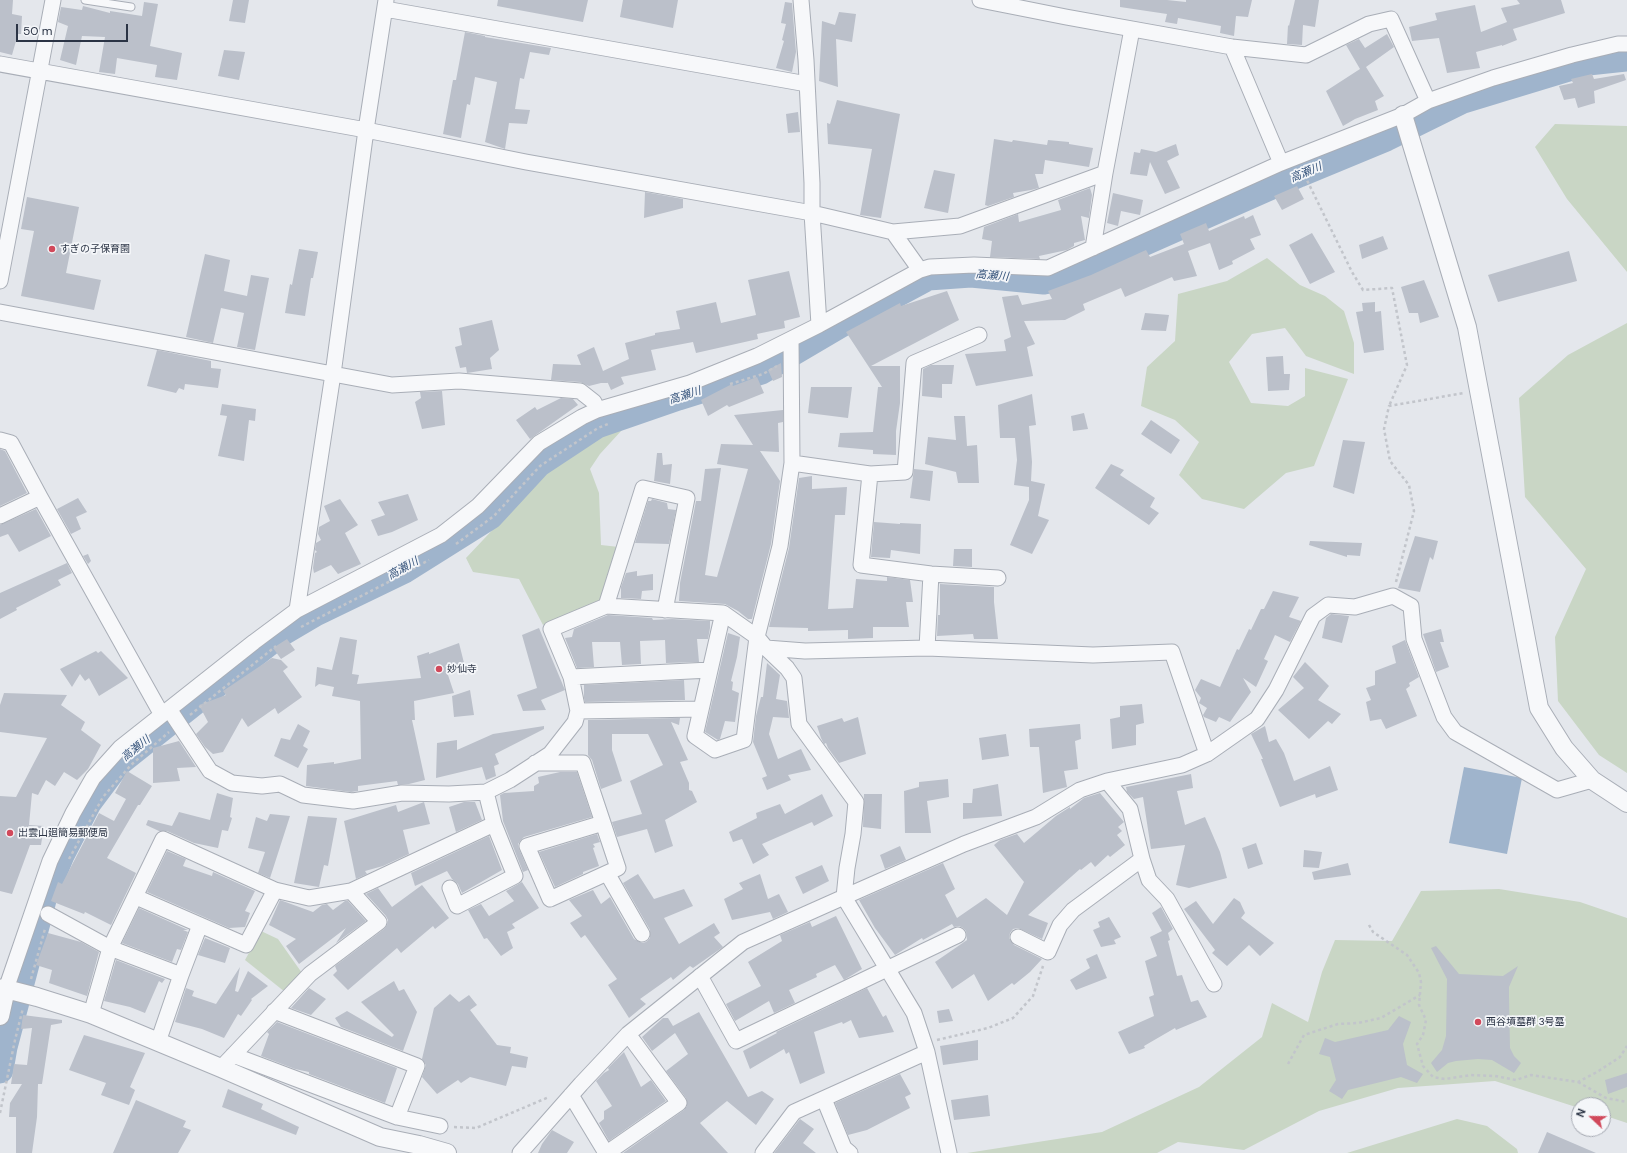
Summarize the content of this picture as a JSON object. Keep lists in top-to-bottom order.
{
  "water": ["高瀬川"],
  "places": [
    "すぎの子保育園",
    "妙仙寺",
    "出雲山廻簡易郵便局",
    "西谷墳墓群 3号墓"
  ],
  "scale_bar": "50 m",
  "north": "left"
}
